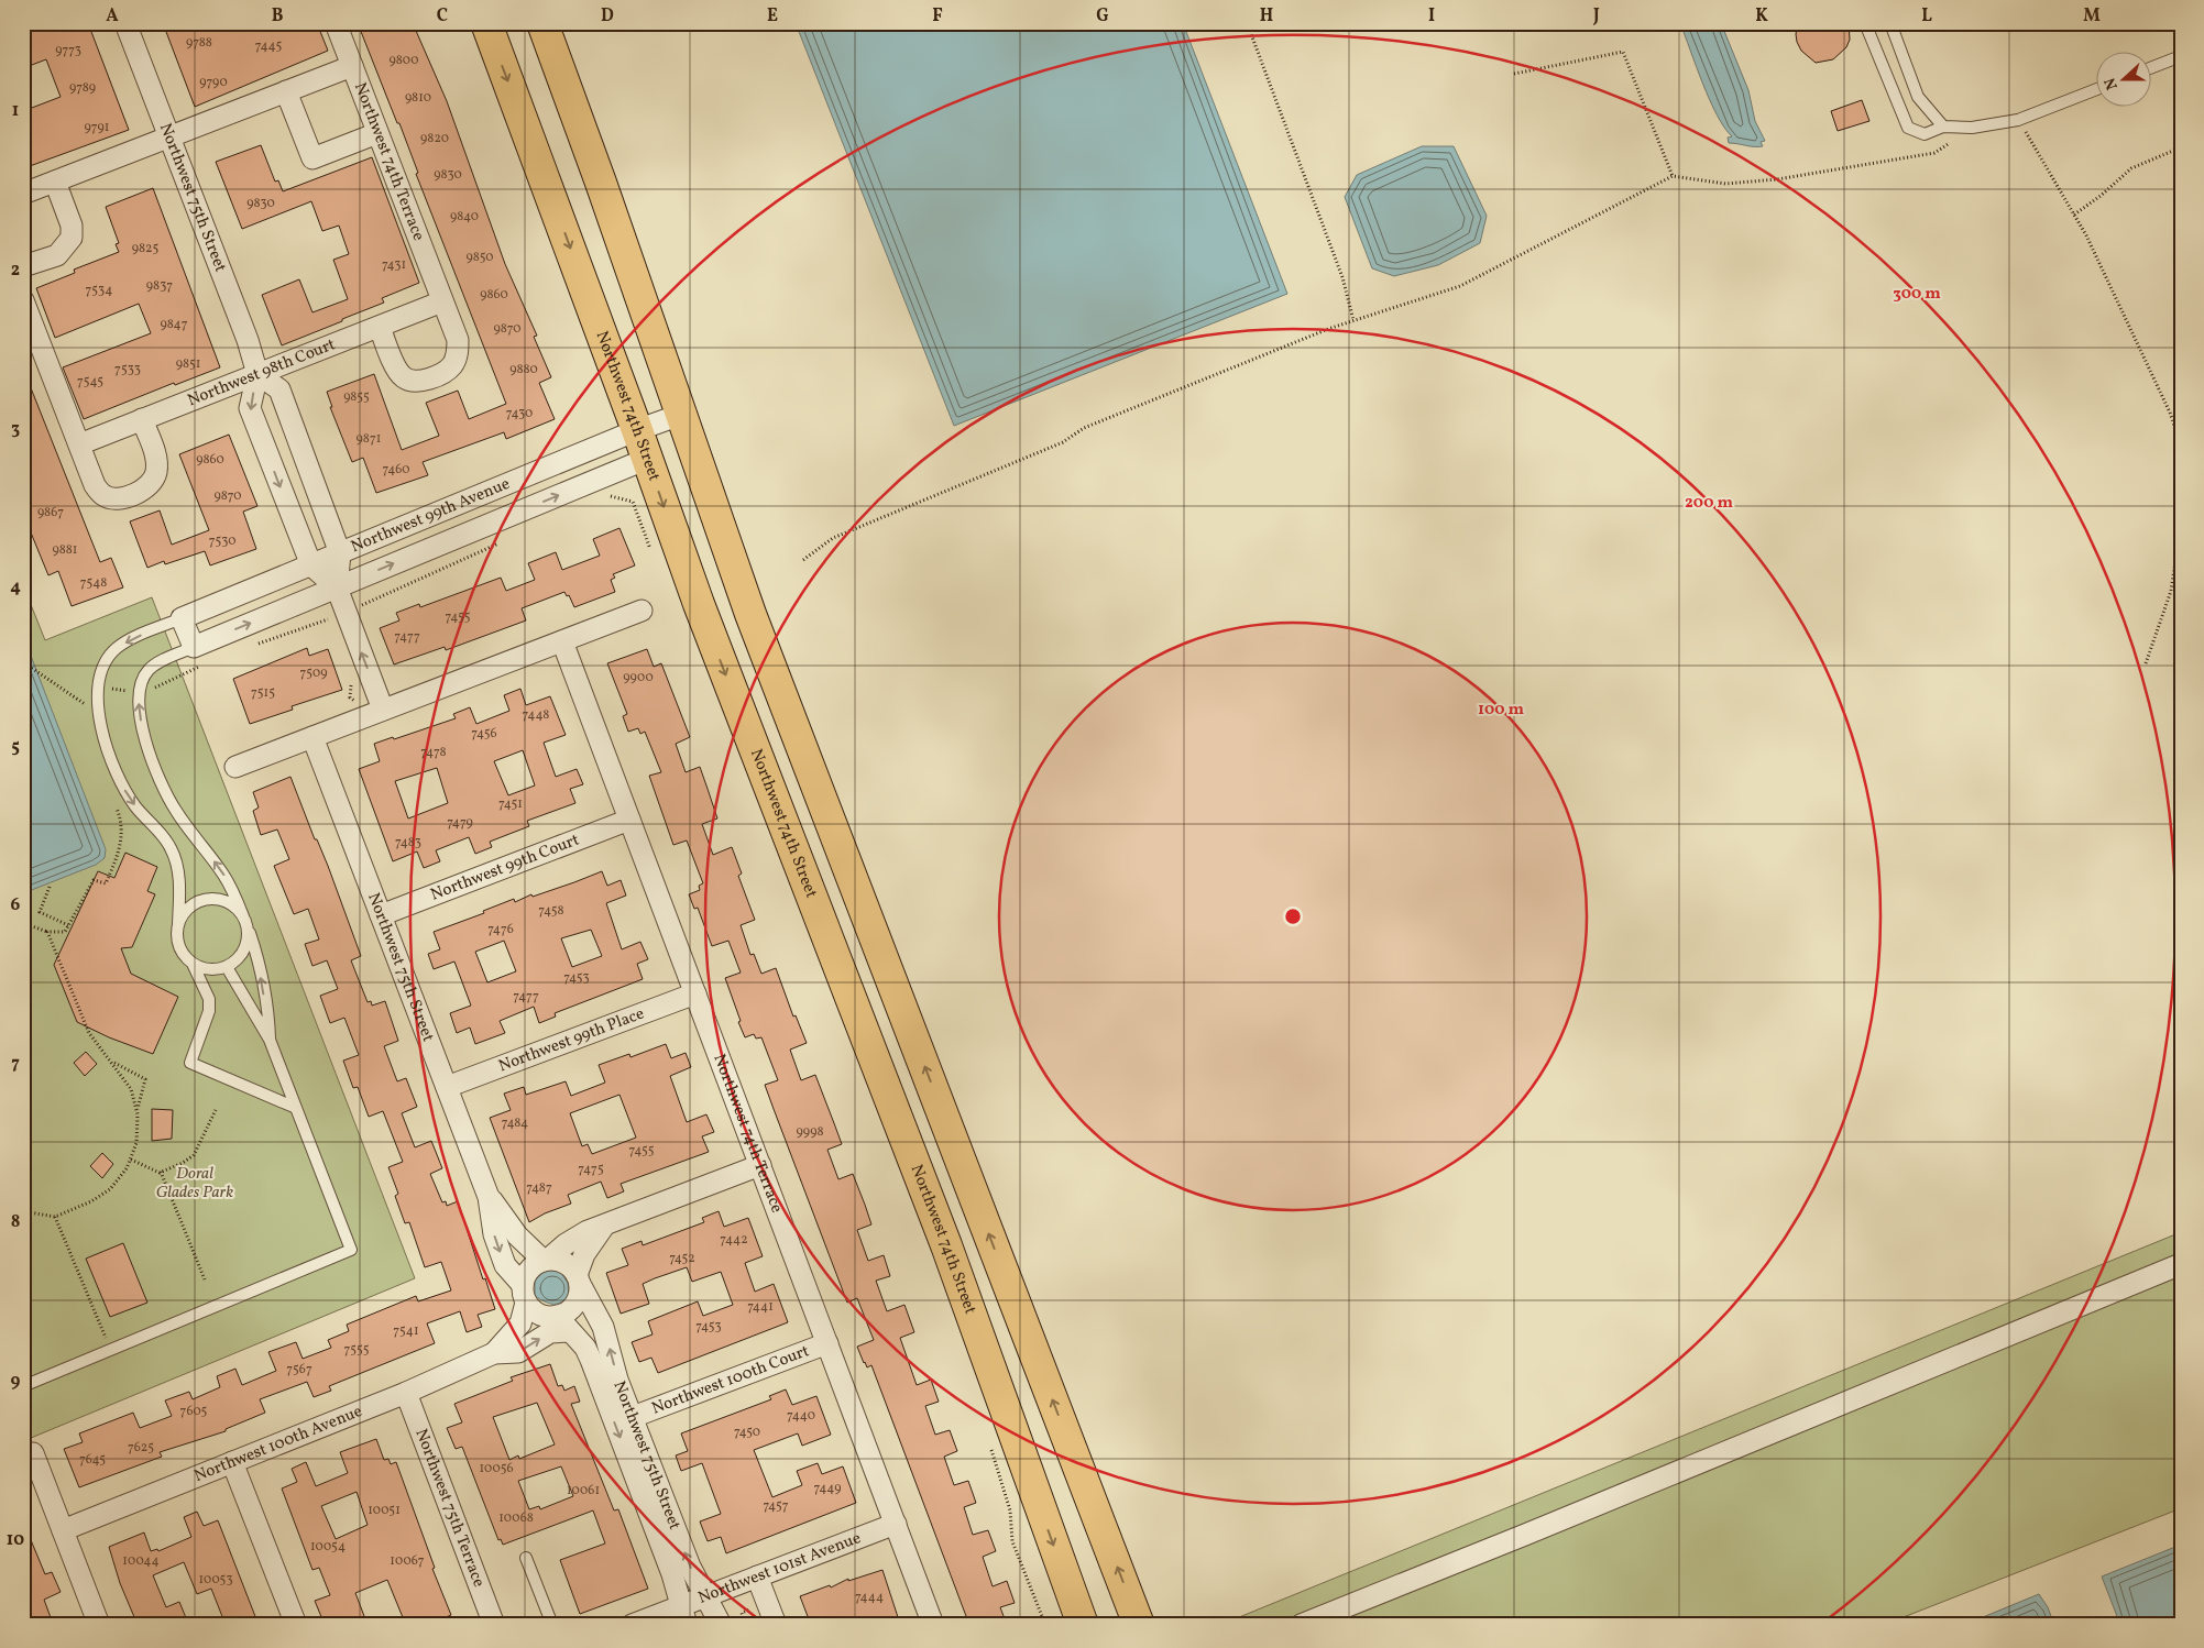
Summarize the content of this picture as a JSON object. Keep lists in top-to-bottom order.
{
  "streets": {
    "main road": ["Northwest 74th Street"],
    "street": [
      "Northwest 74th Terrace",
      "Northwest 75th Street",
      "Northwest 98th Court",
      "Northwest 99th Avenue",
      "Northwest 99th Court",
      "Northwest 99th Place",
      "Northwest 100th Court",
      "Northwest 100th Avenue",
      "Northwest 75th Terrace",
      "Northwest 101st Avenue"
    ]
  },
  "crossings": [
    ["Northwest 74th Terrace", "Northwest 98th Court"],
    ["Northwest 74th Terrace", "Northwest 99th Court"],
    ["Northwest 74th Terrace", "Northwest 99th Place"],
    ["Northwest 74th Terrace", "Northwest 100th Court"],
    ["Northwest 74th Terrace", "Northwest 101st Avenue"],
    ["Northwest 75th Street", "Northwest 98th Court"],
    ["Northwest 75th Street", "Northwest 99th Avenue"],
    ["Northwest 75th Street", "Northwest 99th Court"],
    ["Northwest 75th Street", "Northwest 99th Place"],
    ["Northwest 75th Street", "Northwest 100th Court"],
    ["Northwest 75th Street", "Northwest 100th Avenue"],
    ["Northwest 75th Street", "Northwest 101st Avenue"],
    ["Northwest 74th Street", "Northwest 99th Avenue"],
    ["Northwest 100th Avenue", "Northwest 75th Terrace"]
  ],
  "parks": ["Doral Glades Park"],
  "house_numbers": [
    "9788",
    "7445",
    "9773",
    "9800",
    "9790",
    "9789",
    "9810",
    "9791",
    "9820",
    "9830",
    "9830",
    "9840",
    "9825",
    "9850",
    "7431",
    "9837",
    "7534",
    "9860",
    "9847",
    "9870",
    "9851",
    "7533",
    "9880",
    "7545",
    "9855",
    "7430",
    "9871",
    "9860",
    "7460",
    "9870",
    "9867",
    "7530",
    "9881",
    "7548",
    "7455",
    "7477",
    "7509",
    "9900",
    "7515",
    "7448",
    "7456",
    "7478",
    "7451",
    "7479",
    "7483",
    "7458",
    "7476",
    "7453",
    "7477",
    "7484",
    "9998",
    "7455",
    "7475",
    "7487",
    "7442",
    "7452",
    "7441",
    "7453",
    "7541",
    "7555",
    "7567",
    "7605",
    "7440",
    "7450",
    "7625",
    "7645",
    "10056",
    "7449",
    "10061",
    "7457",
    "10051",
    "10068",
    "10054",
    "10044",
    "10067",
    "10053",
    "7444"
  ],
  "north": "left",
  "grid": {
    "columns": [
      "A",
      "B",
      "C",
      "D",
      "E",
      "F",
      "G",
      "H",
      "I",
      "J",
      "K",
      "L",
      "M"
    ],
    "rows": [
      "1",
      "2",
      "3",
      "4",
      "5",
      "6",
      "7",
      "8",
      "9",
      "10"
    ]
  },
  "rings": ["300 m", "200 m", "100 m"]
}
